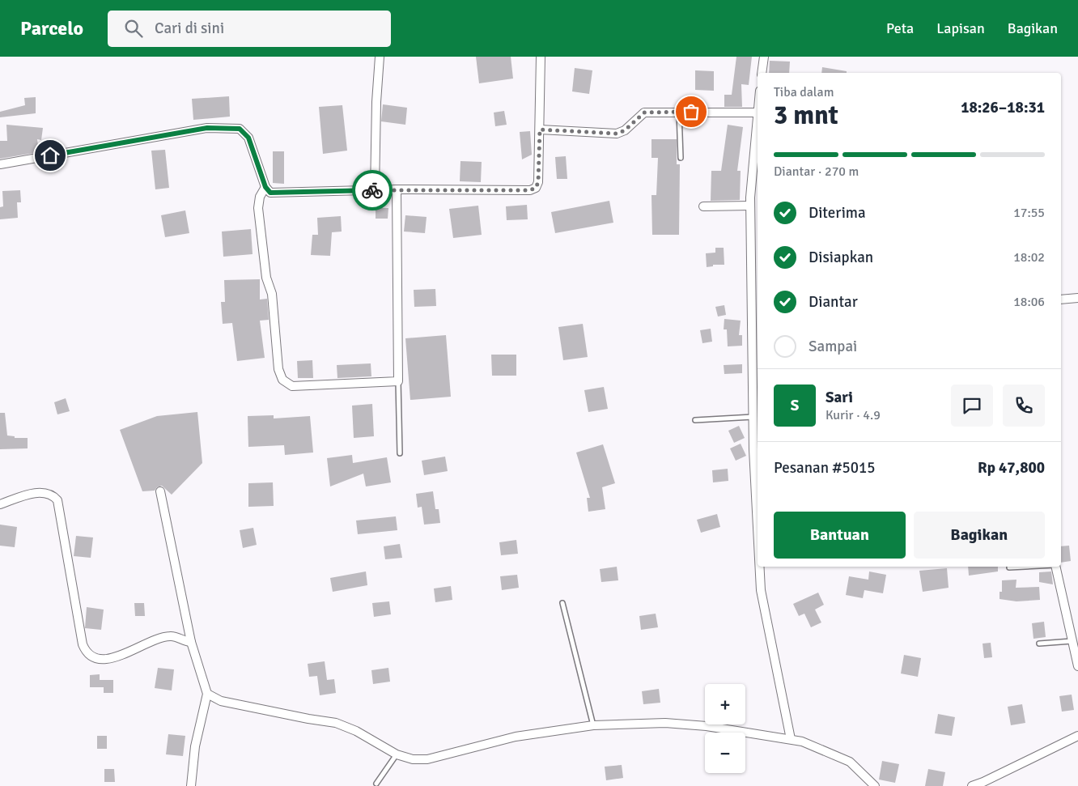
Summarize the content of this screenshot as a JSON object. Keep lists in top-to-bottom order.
{
  "page": {
    "header": "Parcelo",
    "search": "Cari di sini",
    "nav": ["Peta", "Lapisan", "Bagikan"],
    "heading": ["3 mnt", "Tiba dalam", "18:26–18:31"],
    "panel": [
      "Sari",
      "Kurir · 4.9",
      "Pesanan #5015",
      "Rp 47,800"
    ],
    "bar": "Diantar · 270 m",
    "list": [
      ["Diterima", "17:55"],
      ["Disiapkan", "18:02"],
      ["Diantar", "18:06"],
      "Sampai"
    ],
    "round": "S",
    "buttons": ["Bantuan", "Bagikan"],
    "map_buttons": ["+", "−"]
  }
}
